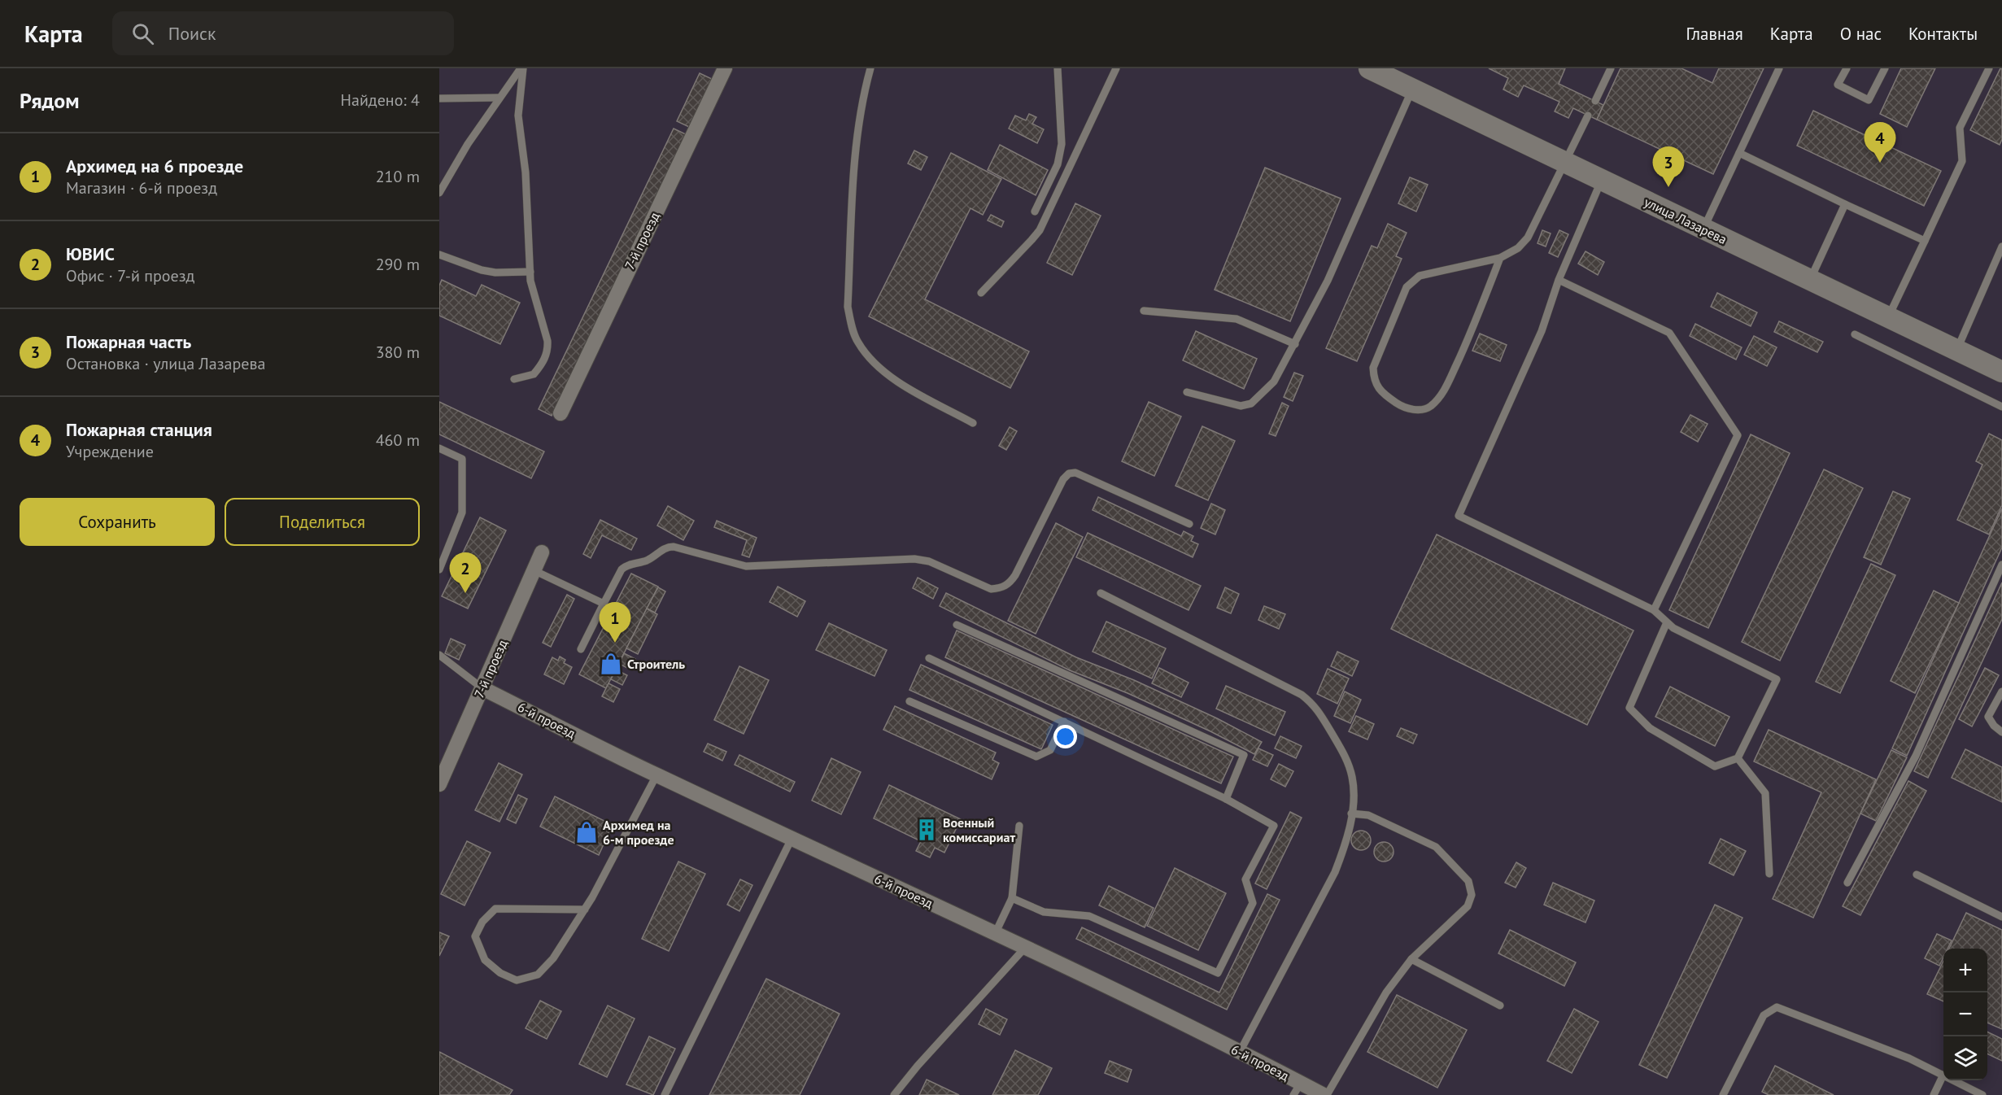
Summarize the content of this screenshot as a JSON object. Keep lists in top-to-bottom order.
{
  "streets": {
    "main road": ["улица Лазарева"],
    "street": ["7-й проезд", "6-й проезд"]
  },
  "crossings": [
    ["7-й проезд", "6-й проезд"]
  ],
  "places": {
    "shop": ["Строитель", "Архимед на 6-м проезде"],
    "building": ["Военный комиссариат"]
  },
  "page": {
    "header": "Карта",
    "search": "Поиск",
    "nav": [
      "Главная",
      "Карта",
      "О нас",
      "Контакты"
    ],
    "heading": ["Рядом", "Найдено: 4"],
    "pins": [
      "4",
      "3",
      "2",
      "1"
    ],
    "list": [
      {
        "mark": "1",
        "name": "Архимед на 6 проезде",
        "note": "Магазин · 6-й проезд",
        "value": "210 m"
      },
      {
        "mark": "2",
        "name": "ЮВИС",
        "note": "Офис · 7-й проезд",
        "value": "290 m"
      },
      {
        "mark": "3",
        "name": "Пожарная часть",
        "note": "Остановка · улица Лазарева",
        "value": "380 m"
      },
      {
        "mark": "4",
        "name": "Пожарная станция",
        "note": "Учреждение",
        "value": "460 m"
      }
    ],
    "buttons": ["Сохранить", "Поделиться"],
    "map_buttons": ["+", "−"]
  }
}
